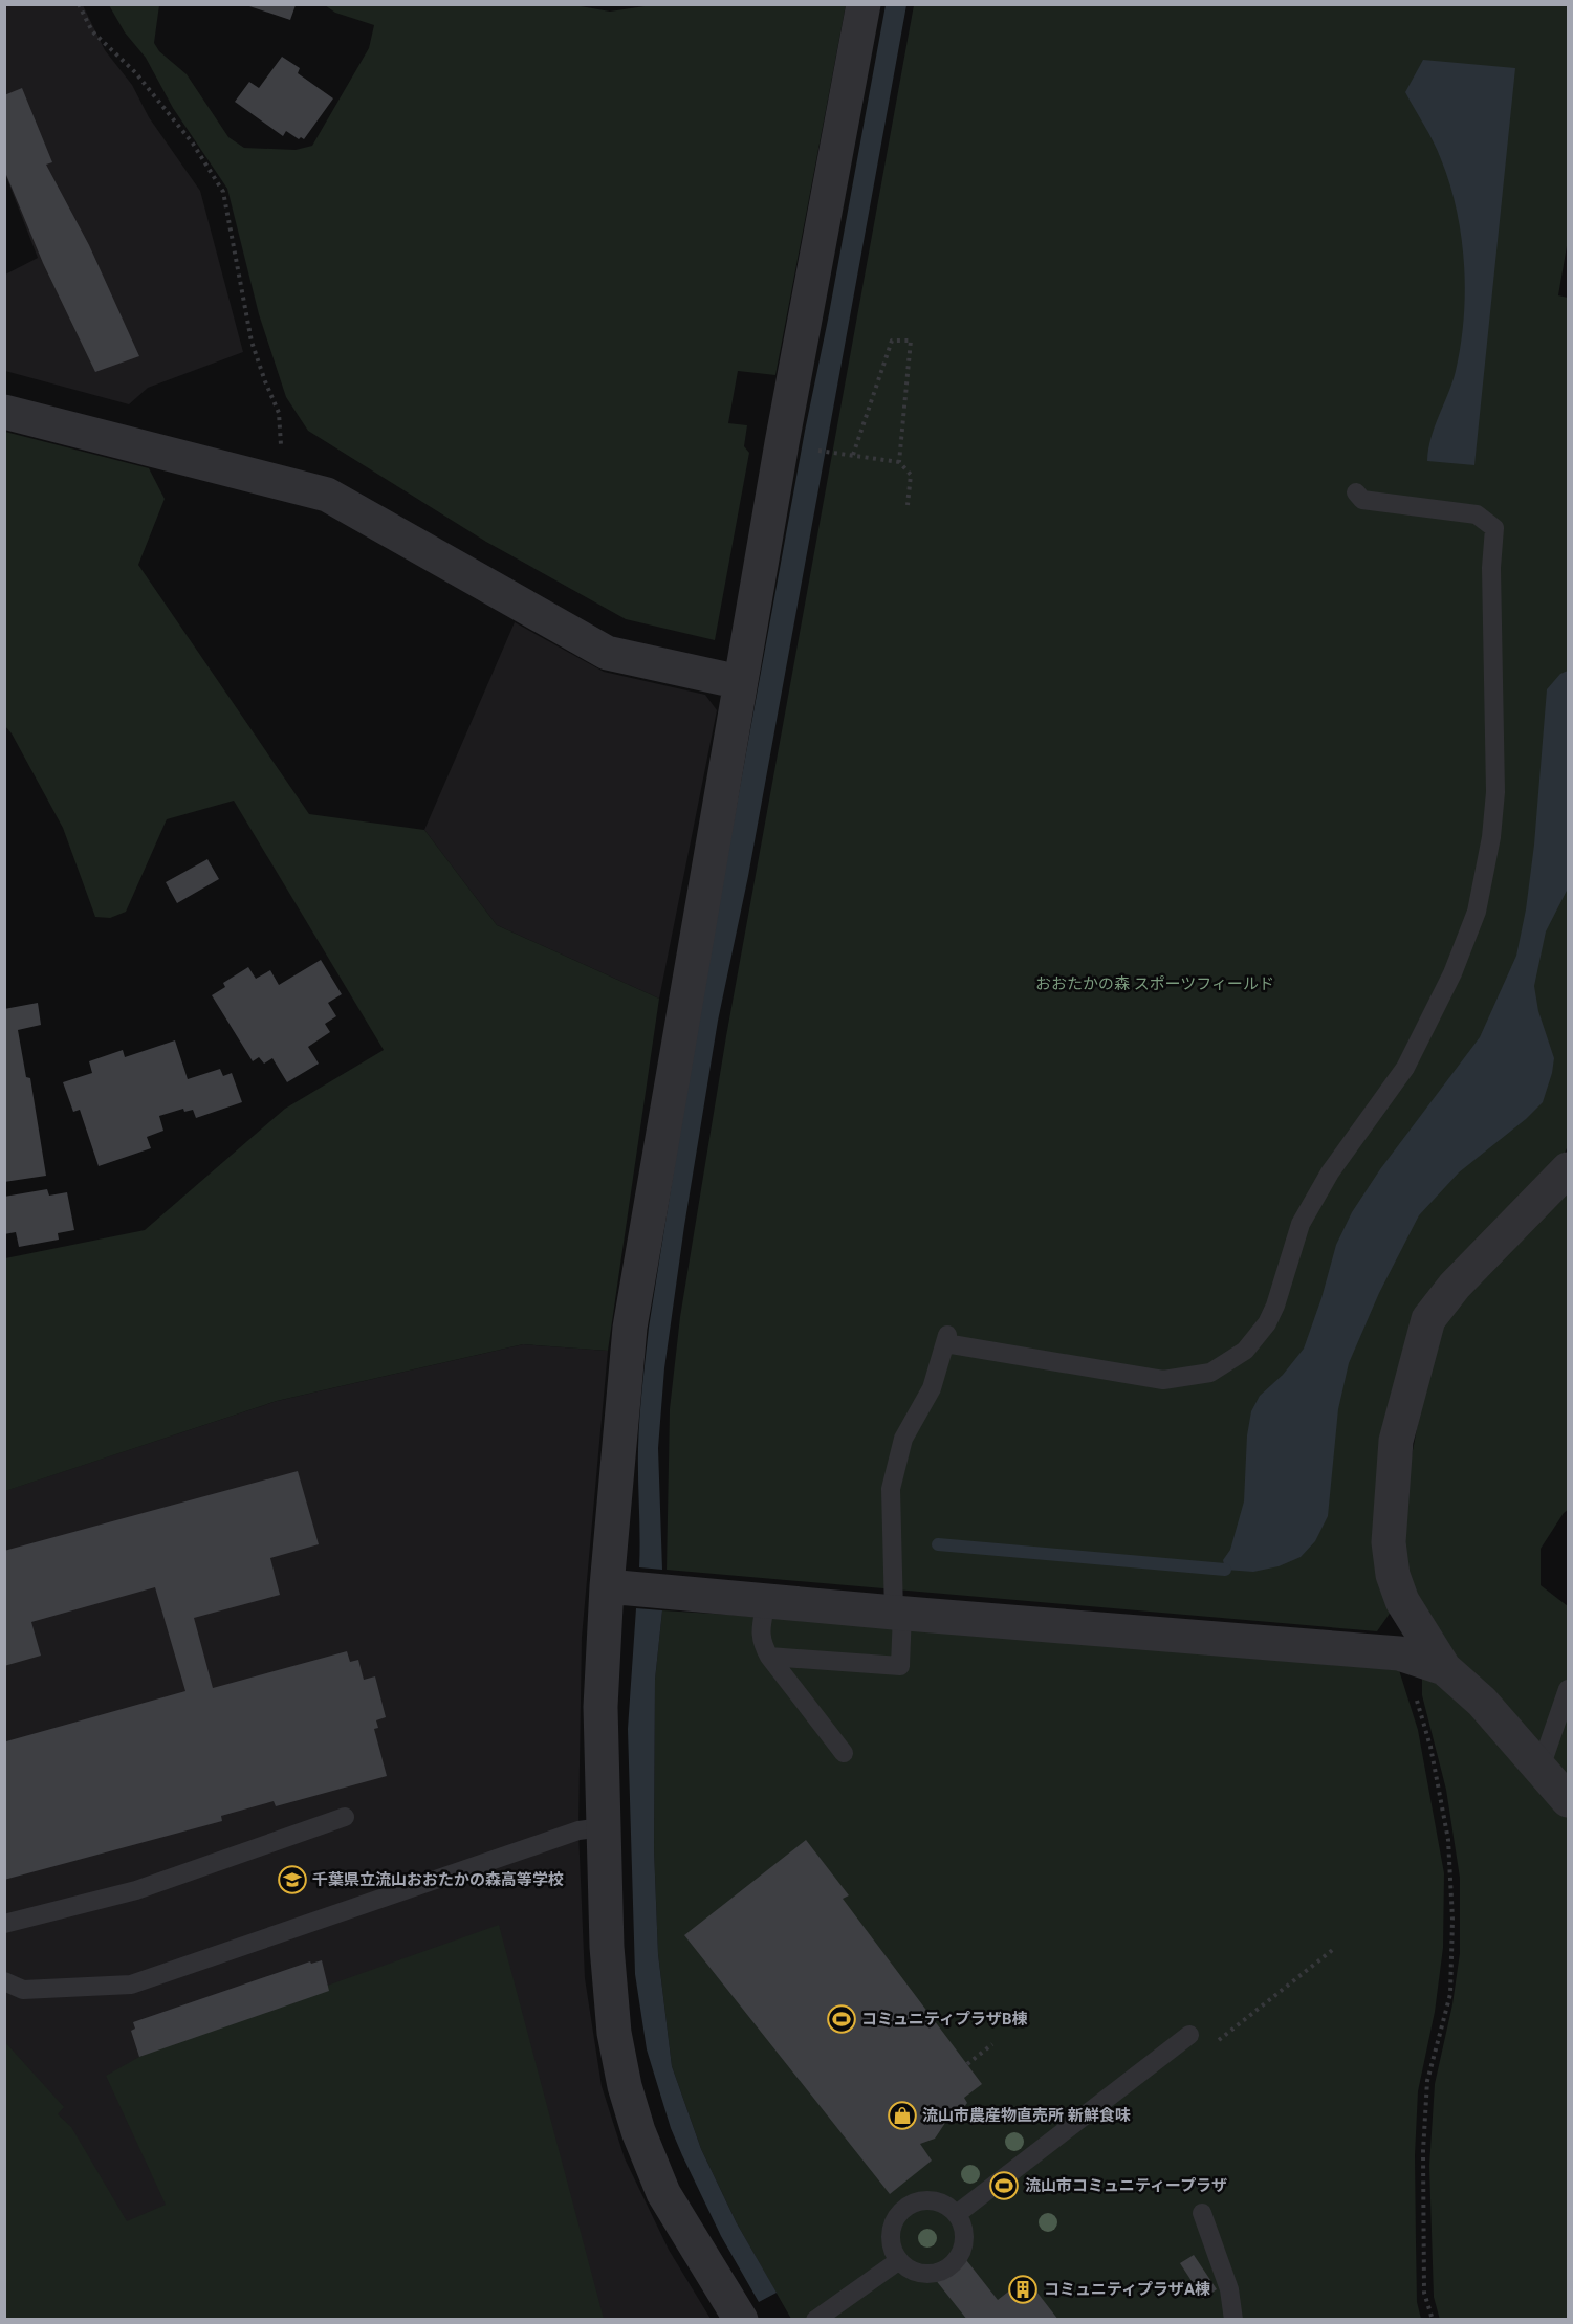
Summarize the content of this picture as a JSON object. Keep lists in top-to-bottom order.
{
  "parks": ["おおたかの森 スポーツフィールド"],
  "places": {
    "school or university": ["千葉県立流山おおたかの森高等学校"],
    "sports": ["コミュニティプラザB棟", "流山市コミュニティープラザ"],
    "shop": ["流山市農産物直売所 新鮮食味"],
    "building": ["コミュニティプラザA棟"]
  }
}
